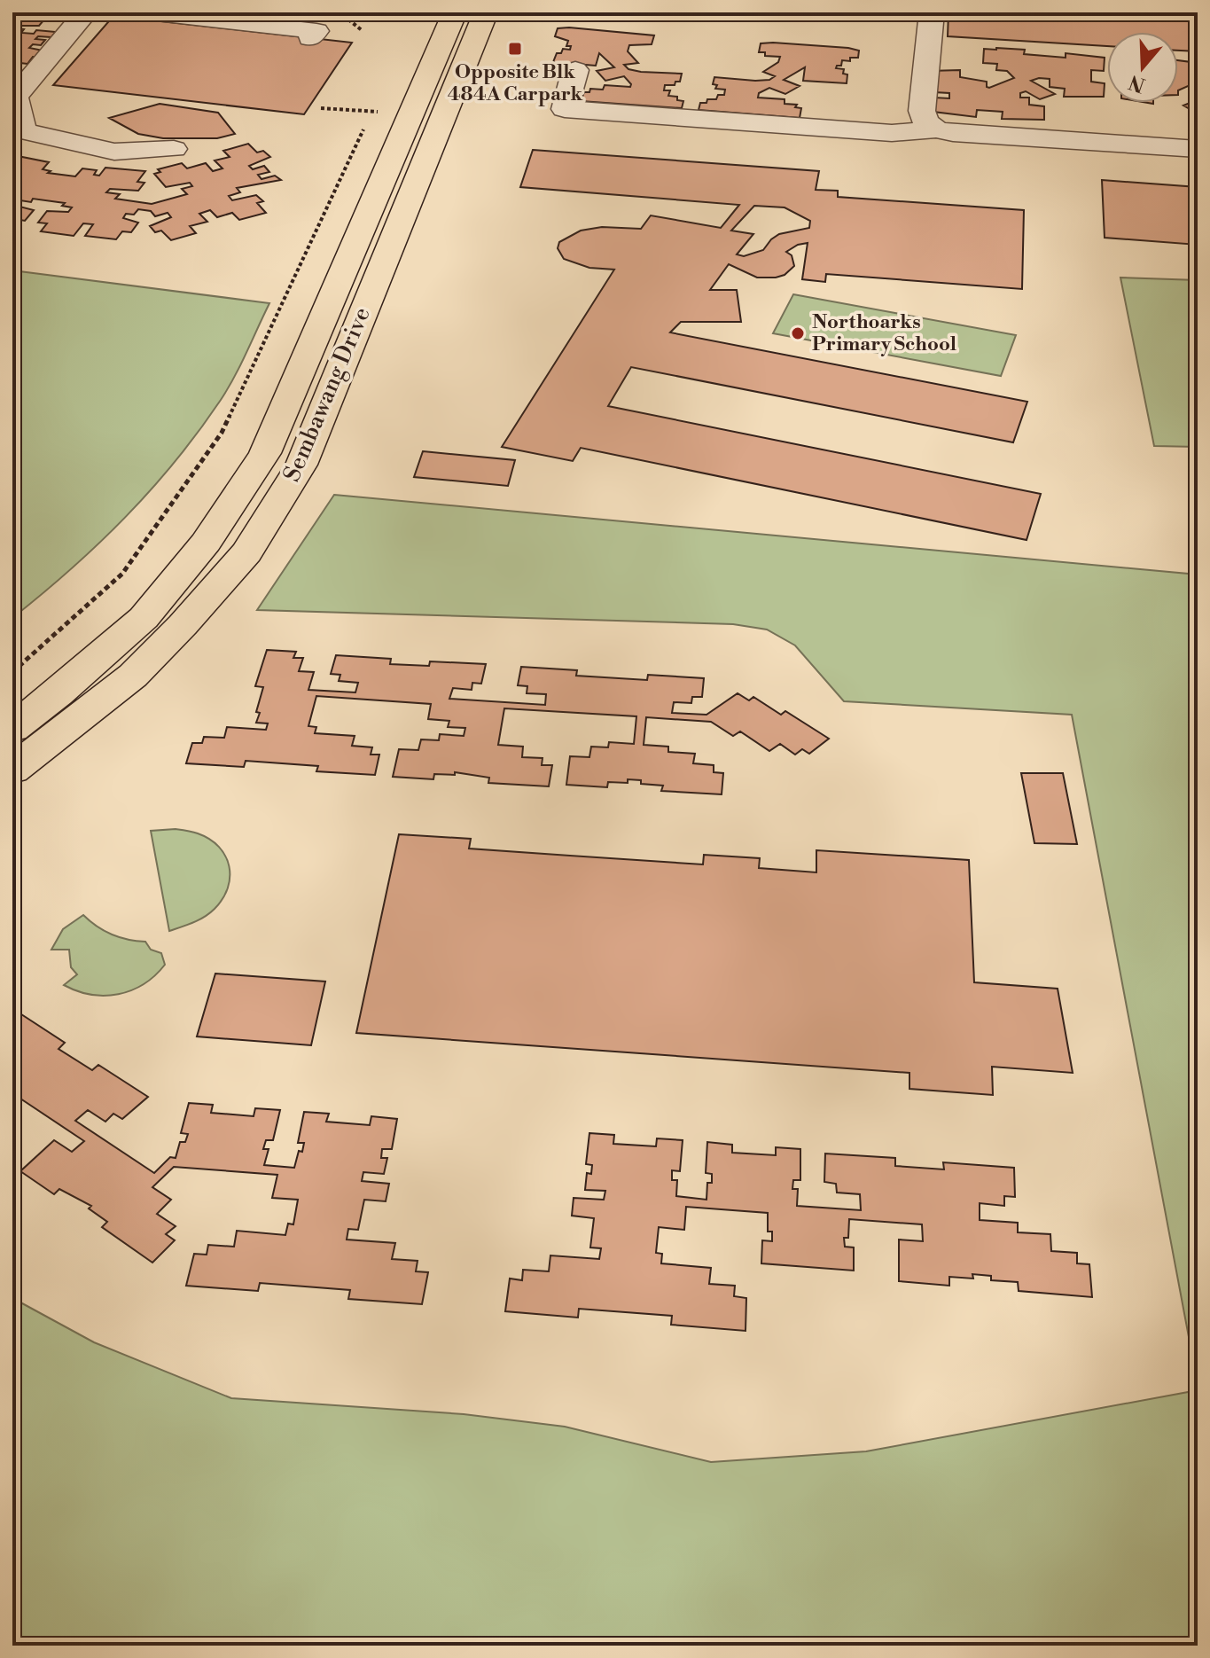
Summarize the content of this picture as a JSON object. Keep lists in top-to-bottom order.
{
  "streets": {
    "main road": ["Sembawang Drive"]
  },
  "places": {
    "transit": ["Opposite Blk 484A Carpark"],
    "other": ["Northoarks Primary School"]
  },
  "north": "bottom"
}
